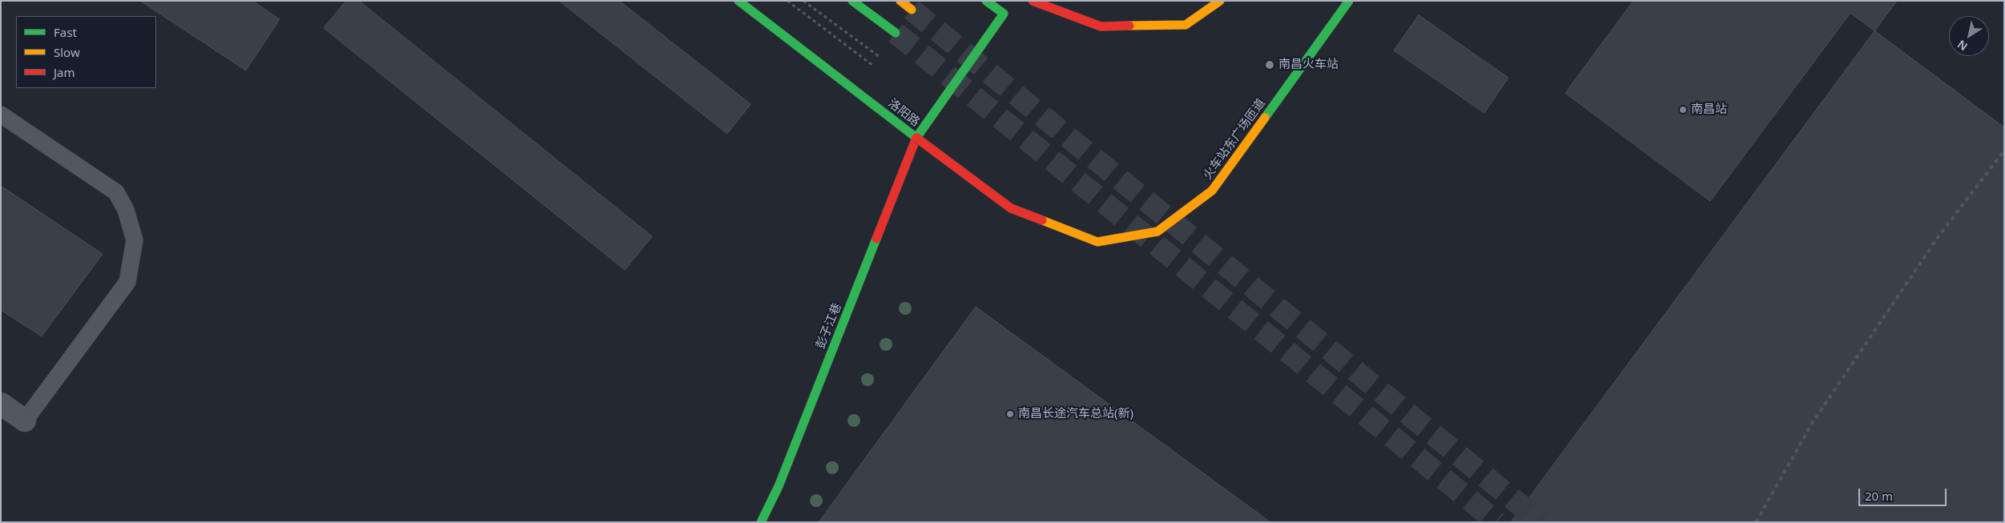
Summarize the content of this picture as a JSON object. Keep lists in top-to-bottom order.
{
  "streets": {
    "main road": ["洛阳路", "火车站东广场匝道", "彭子江巷"]
  },
  "crossings": [
    ["洛阳路", "火车站东广场匝道"],
    ["洛阳路", "彭子江巷"],
    ["火车站东广场匝道", "彭子江巷"]
  ],
  "places": ["南昌火车站", "南昌站", "南昌长途汽车总站(新)"],
  "legend": ["Fast", "Slow", "Jam"],
  "scale_bar": "20 m",
  "north": "bottom left"
}
